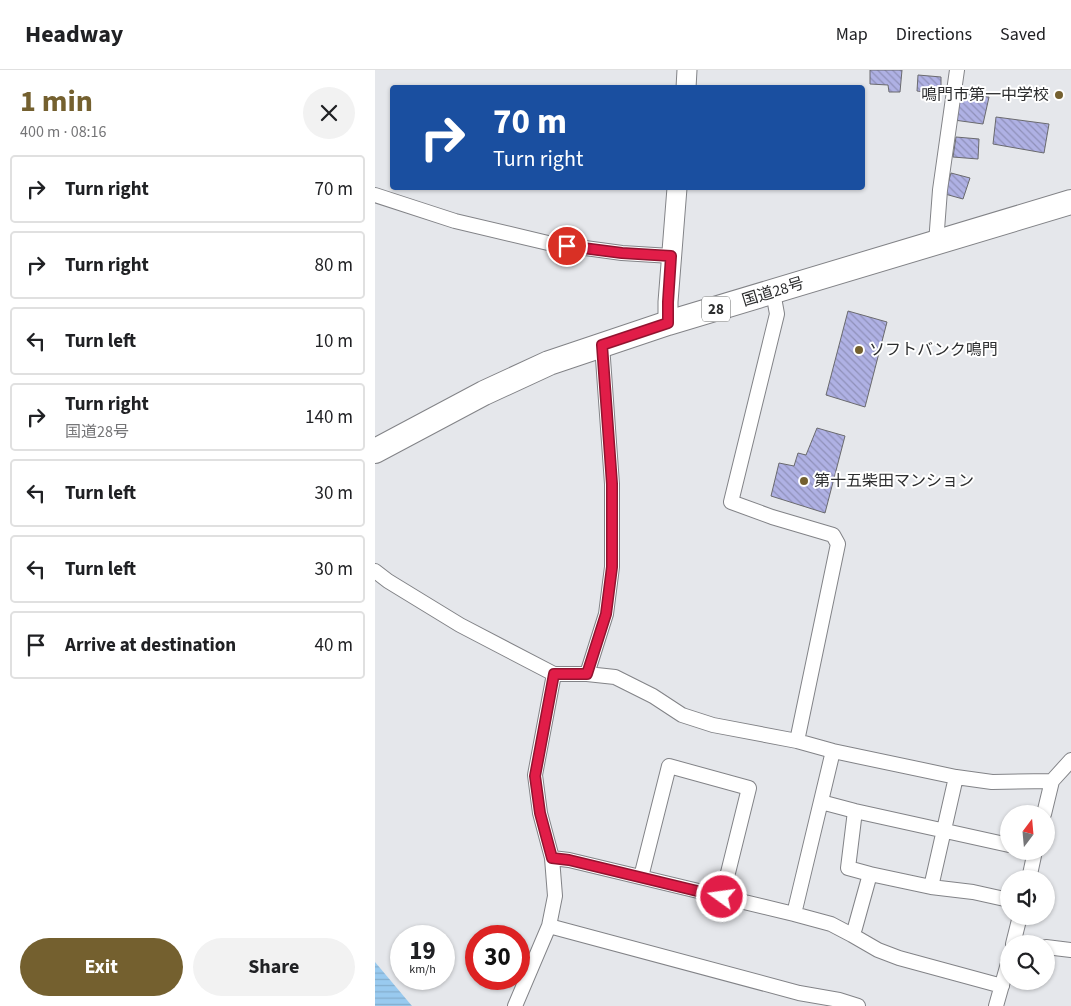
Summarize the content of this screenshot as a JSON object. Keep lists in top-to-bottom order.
{
  "streets": {
    "highway": ["国道28号", "28"]
  },
  "places": ["鳴門市第一中学校", "ソフトバンク鳴門", "第十五柴田マンション"],
  "north": "top",
  "page": {
    "header": "Headway",
    "nav": ["Map", "Directions", "Saved"],
    "heading": ["1 min", "400 m · 08:16"],
    "turn": ["70 m", "Turn right"],
    "list": [
      {
        "name": "Turn right",
        "value": "70 m"
      },
      {
        "name": "Turn right",
        "value": "80 m"
      },
      {
        "name": "Turn left",
        "value": "10 m"
      },
      {
        "name": "Turn right",
        "note": "国道28号",
        "value": "140 m"
      },
      {
        "name": "Turn left",
        "value": "30 m"
      },
      {
        "name": "Turn left",
        "value": "30 m"
      },
      {
        "name": "Arrive at destination",
        "value": "40 m"
      }
    ],
    "speed": "19 km/h",
    "limit": "30",
    "buttons": ["Exit", "Share"]
  }
}
